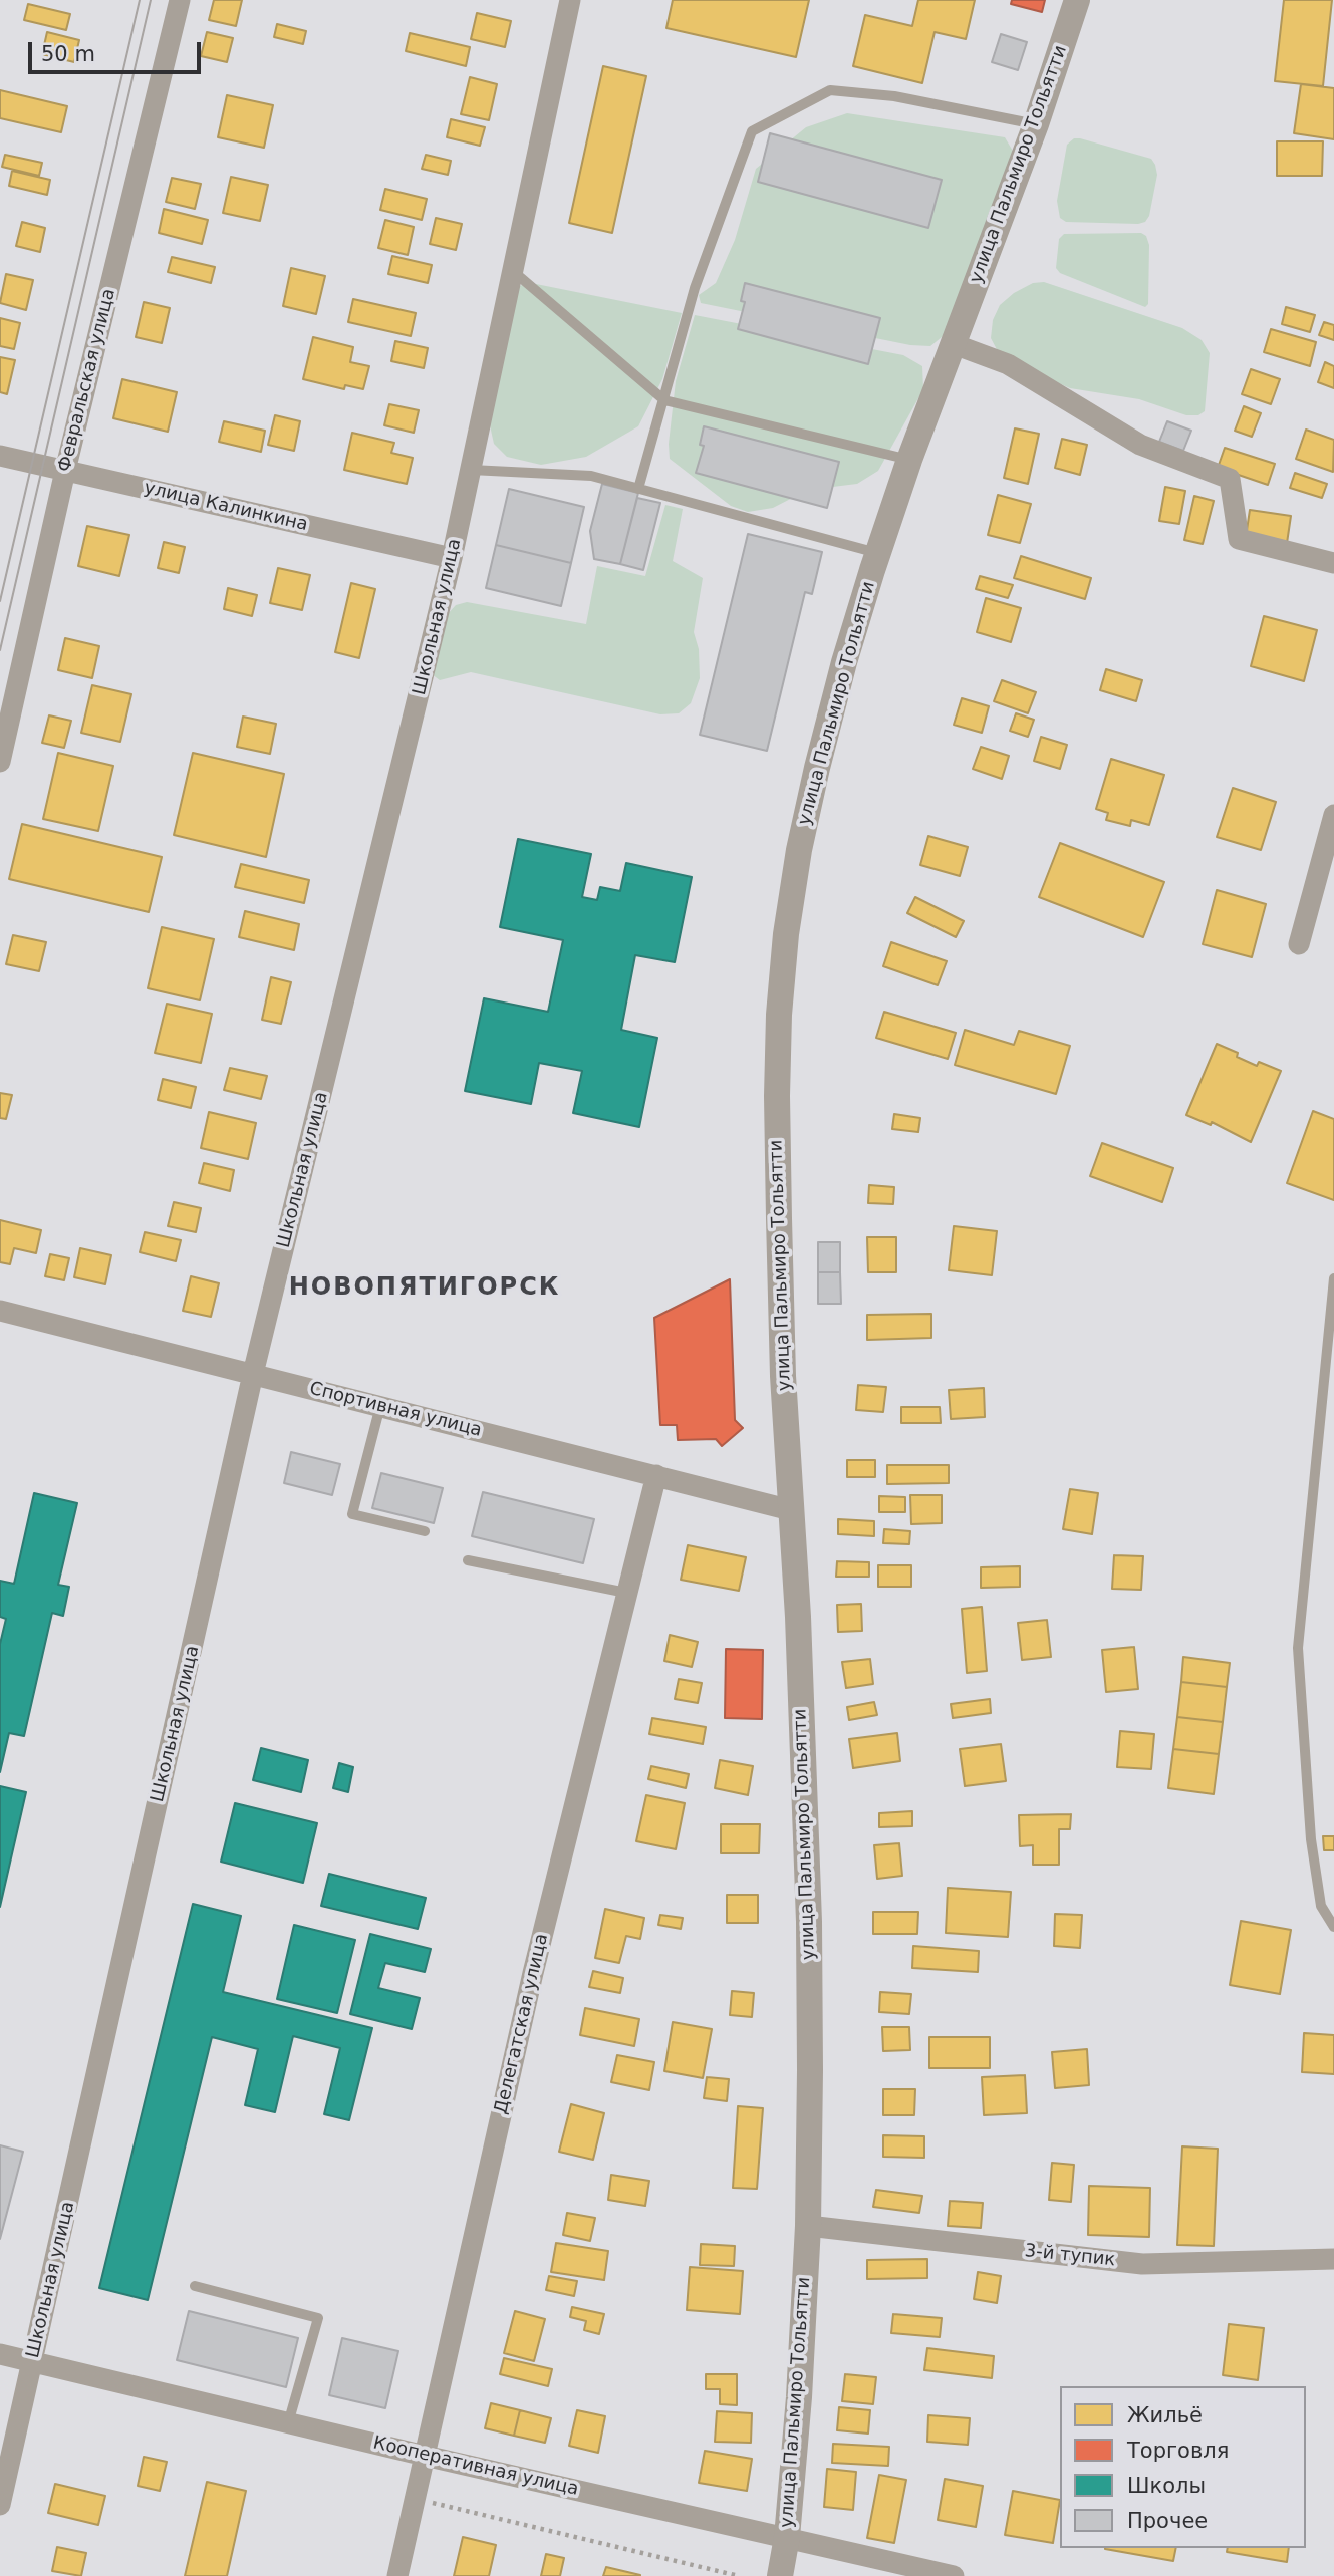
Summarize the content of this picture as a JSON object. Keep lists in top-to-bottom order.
{
  "streets": {
    "street": [
      "улица Пальмиро Тольятти",
      "Февральская улица",
      "улица Калинкина",
      "Школьная улица",
      "Спортивная улица",
      "Делегатская улица",
      "3-й тупик",
      "Кооперативная улица"
    ]
  },
  "crossings": [
    ["улица Пальмиро Тольятти", "Спортивная улица"],
    ["улица Пальмиро Тольятти", "3-й тупик"],
    ["улица Пальмиро Тольятти", "Кооперативная улица"],
    ["Февральская улица", "улица Калинкина"],
    ["улица Калинкина", "Школьная улица"],
    ["Школьная улица", "Спортивная улица"],
    ["Школьная улица", "Кооперативная улица"],
    ["Спортивная улица", "Делегатская улица"],
    ["Делегатская улица", "Кооперативная улица"]
  ],
  "districts": ["НОВОПЯТИГОРСК"],
  "legend": [
    "Жильё",
    "Торговля",
    "Школы",
    "Прочее"
  ],
  "scale_bar": "50 m"
}
